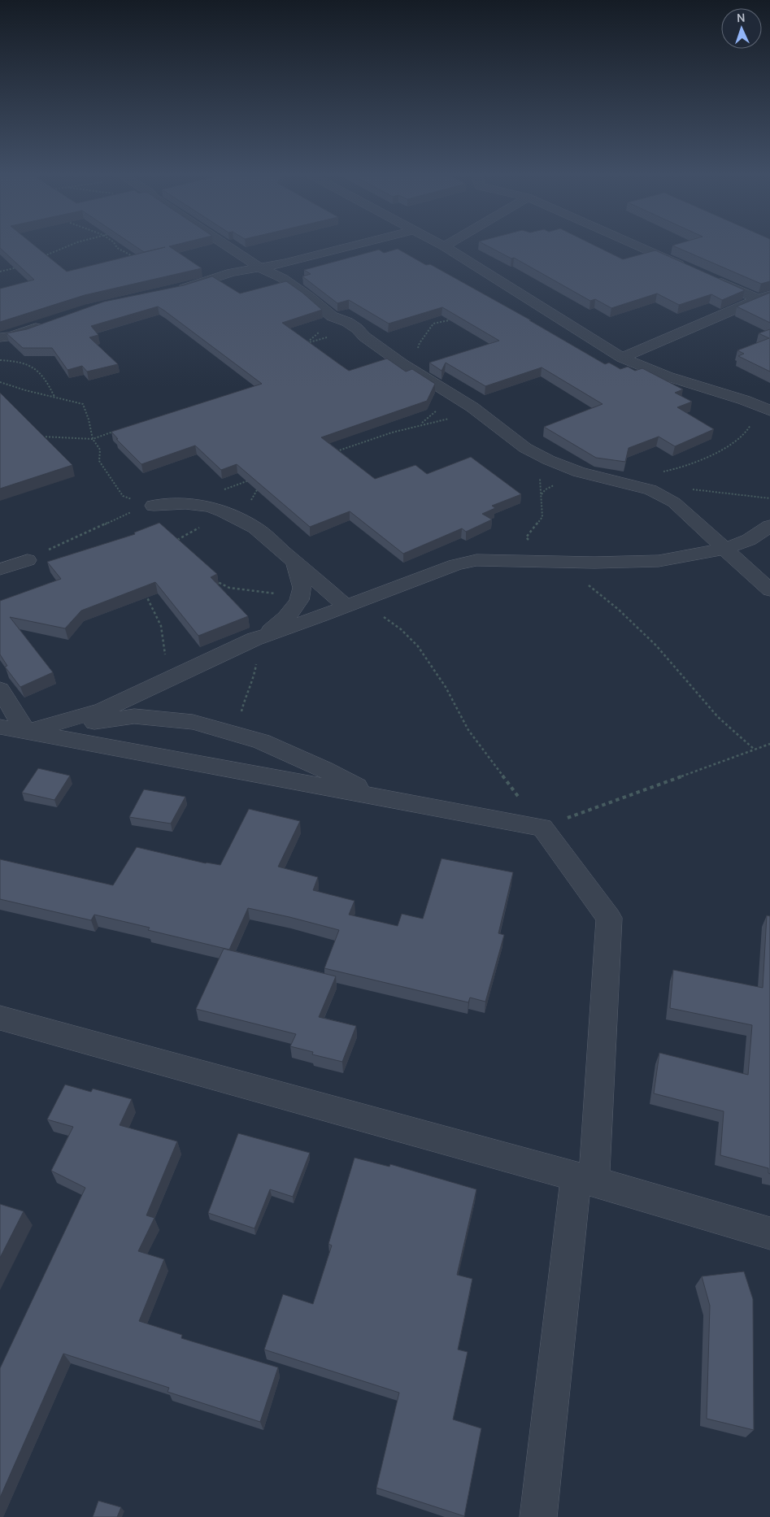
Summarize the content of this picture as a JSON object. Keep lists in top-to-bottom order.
{
  "north": "top"
}
